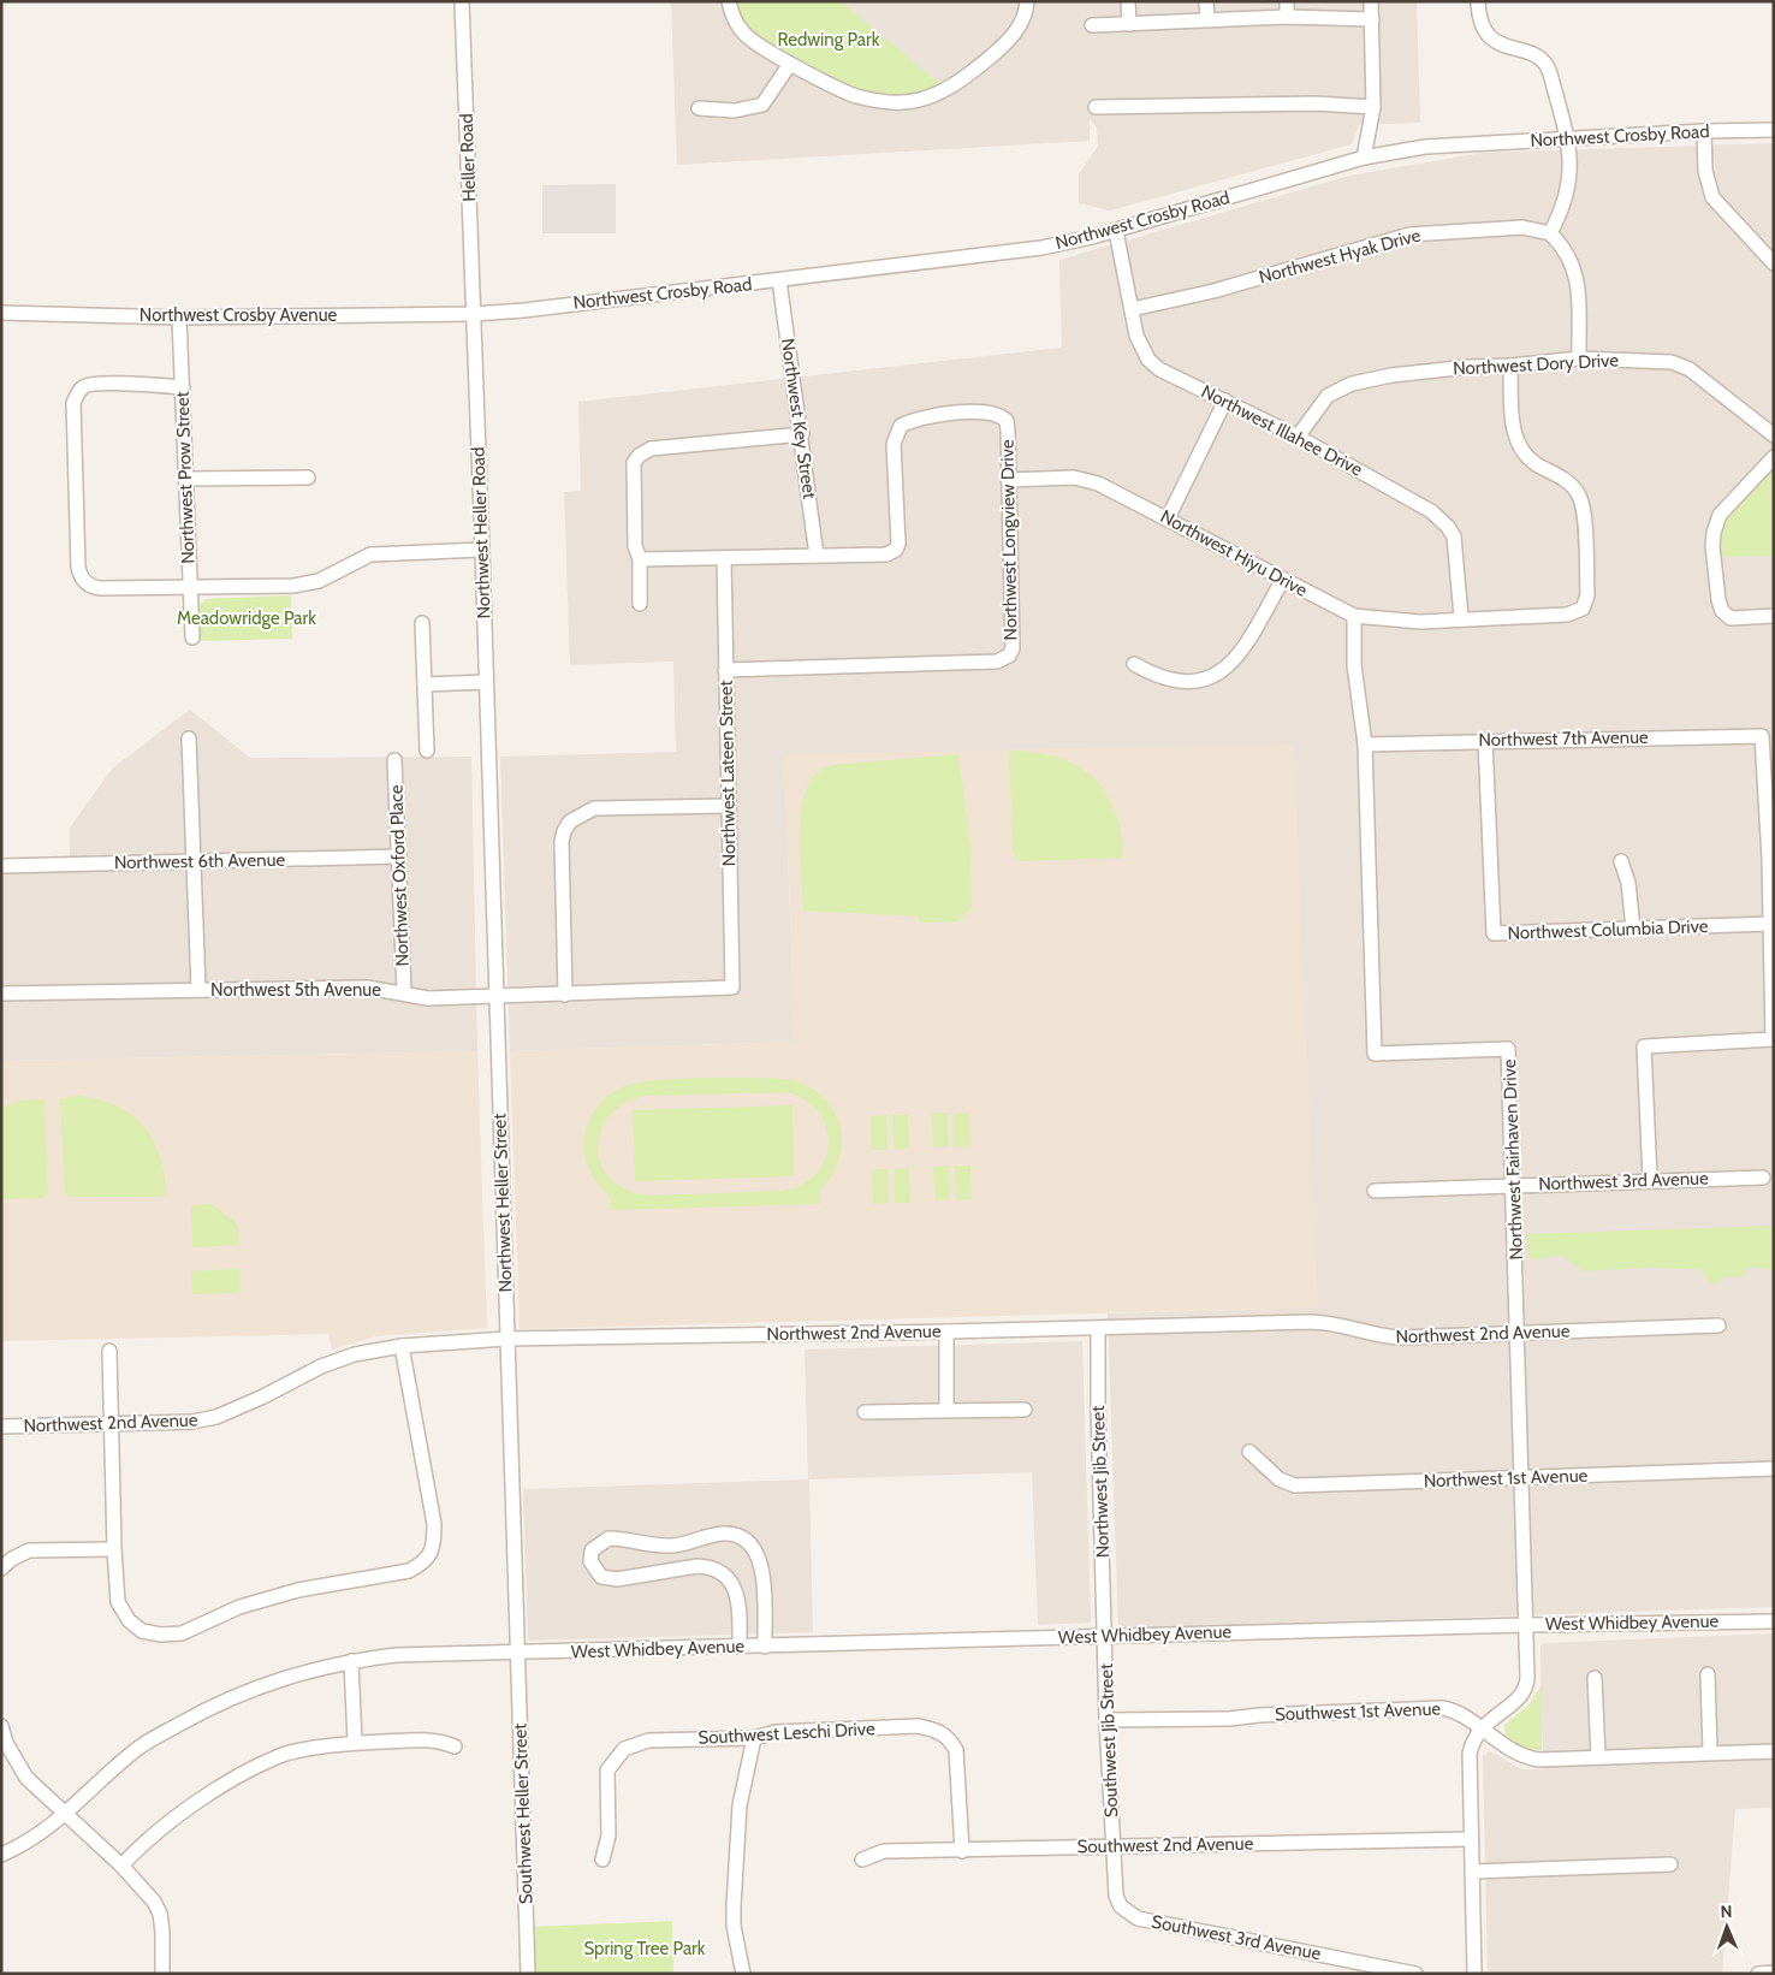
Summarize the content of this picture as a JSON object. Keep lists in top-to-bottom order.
{
  "streets": {
    "street": [
      "Northwest Crosby Road",
      "Heller Road",
      "Northwest Hyak Drive",
      "Northwest Crosby Avenue",
      "Northwest Dory Drive",
      "Northwest Key Street",
      "Northwest Illahee Drive",
      "Northwest Prow Street",
      "Northwest Heller Road",
      "Northwest Longview Drive",
      "Northwest Hiyu Drive",
      "Northwest 7th Avenue",
      "Northwest Lateen Street",
      "Northwest 6th Avenue",
      "Northwest Oxford Place",
      "Northwest Columbia Drive",
      "Northwest 5th Avenue",
      "Northwest Fairhaven Drive",
      "Northwest 3rd Avenue",
      "Northwest Heller Street",
      "Northwest 2nd Avenue",
      "Northwest 1st Avenue",
      "Northwest Jib Street",
      "West Whidbey Avenue",
      "Southwest 1st Avenue",
      "Southwest Leschi Drive",
      "Southwest Jib Street",
      "Southwest Heller Street",
      "Southwest 2nd Avenue",
      "Southwest 3rd Avenue"
    ]
  },
  "crossings": [
    ["Northwest Crosby Road", "Heller Road"],
    ["Northwest Crosby Road", "Northwest Crosby Avenue"],
    ["Northwest Crosby Road", "Northwest Key Street"],
    ["Northwest Crosby Road", "Northwest Illahee Drive"],
    ["Northwest Crosby Road", "Northwest Heller Road"],
    ["Heller Road", "Northwest Crosby Avenue"],
    ["Heller Road", "Northwest Heller Road"],
    ["Northwest Hyak Drive", "Northwest Illahee Drive"],
    ["Northwest Crosby Avenue", "Northwest Prow Street"],
    ["Northwest Crosby Avenue", "Northwest Heller Road"],
    ["Northwest Dory Drive", "Northwest Illahee Drive"],
    ["Northwest Dory Drive", "Northwest Hiyu Drive"],
    ["Northwest Key Street", "Northwest Longview Drive"],
    ["Northwest Illahee Drive", "Northwest Hiyu Drive"],
    ["Northwest Heller Road", "Northwest Heller Street"],
    ["Northwest Longview Drive", "Northwest Hiyu Drive"],
    ["Northwest Longview Drive", "Northwest Lateen Street"],
    ["Northwest Hiyu Drive", "Northwest Fairhaven Drive"],
    ["Northwest 7th Avenue", "Northwest Columbia Drive"],
    ["Northwest 7th Avenue", "Northwest Fairhaven Drive"],
    ["Northwest Lateen Street", "Northwest 5th Avenue"],
    ["Northwest 6th Avenue", "Northwest Oxford Place"],
    ["Northwest Oxford Place", "Northwest 5th Avenue"],
    ["Northwest 5th Avenue", "Northwest Heller Street"],
    ["Northwest Fairhaven Drive", "Northwest 3rd Avenue"],
    ["Northwest Fairhaven Drive", "Northwest 2nd Avenue"],
    ["Northwest Fairhaven Drive", "Northwest 1st Avenue"],
    ["Northwest Fairhaven Drive", "West Whidbey Avenue"],
    ["Northwest Fairhaven Drive", "Southwest 1st Avenue"],
    ["Northwest Heller Street", "Northwest 2nd Avenue"],
    ["Northwest Heller Street", "West Whidbey Avenue"],
    ["Northwest Heller Street", "Southwest Heller Street"],
    ["Northwest 2nd Avenue", "Northwest Jib Street"],
    ["Northwest Jib Street", "West Whidbey Avenue"],
    ["Northwest Jib Street", "Southwest Jib Street"],
    ["West Whidbey Avenue", "Southwest Jib Street"],
    ["West Whidbey Avenue", "Southwest Heller Street"],
    ["Southwest 1st Avenue", "Southwest Jib Street"],
    ["Southwest Leschi Drive", "Southwest 2nd Avenue"],
    ["Southwest Jib Street", "Southwest 2nd Avenue"],
    ["Southwest Jib Street", "Southwest 3rd Avenue"],
    ["Southwest 2nd Avenue", "Southwest 3rd Avenue"]
  ],
  "parks": ["Redwing Park", "Meadowridge Park", "Spring Tree Park"],
  "north": "top"
}
